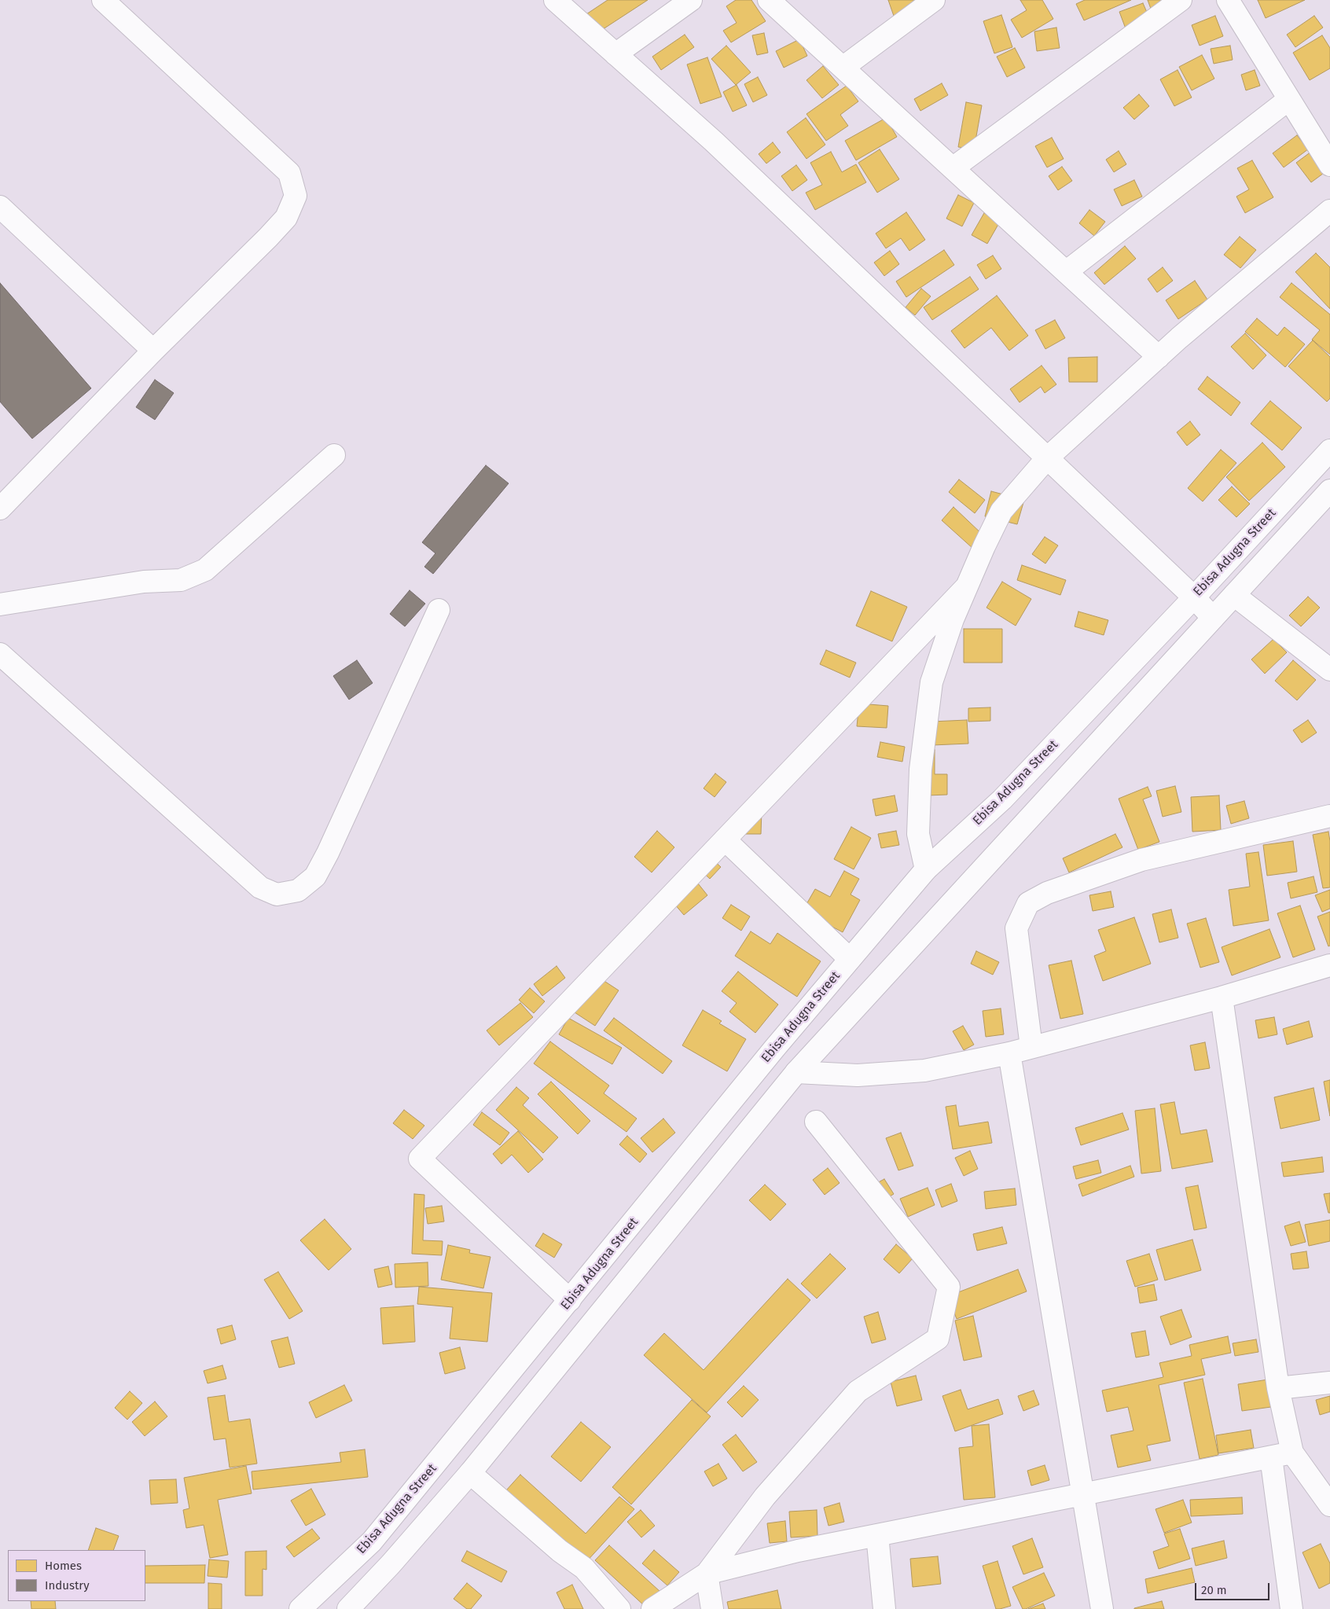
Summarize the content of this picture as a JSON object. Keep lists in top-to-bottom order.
{
  "streets": {
    "street": ["Ebisa Adugna Street"]
  },
  "legend": ["Homes", "Industry"],
  "scale_bar": "20 m"
}
